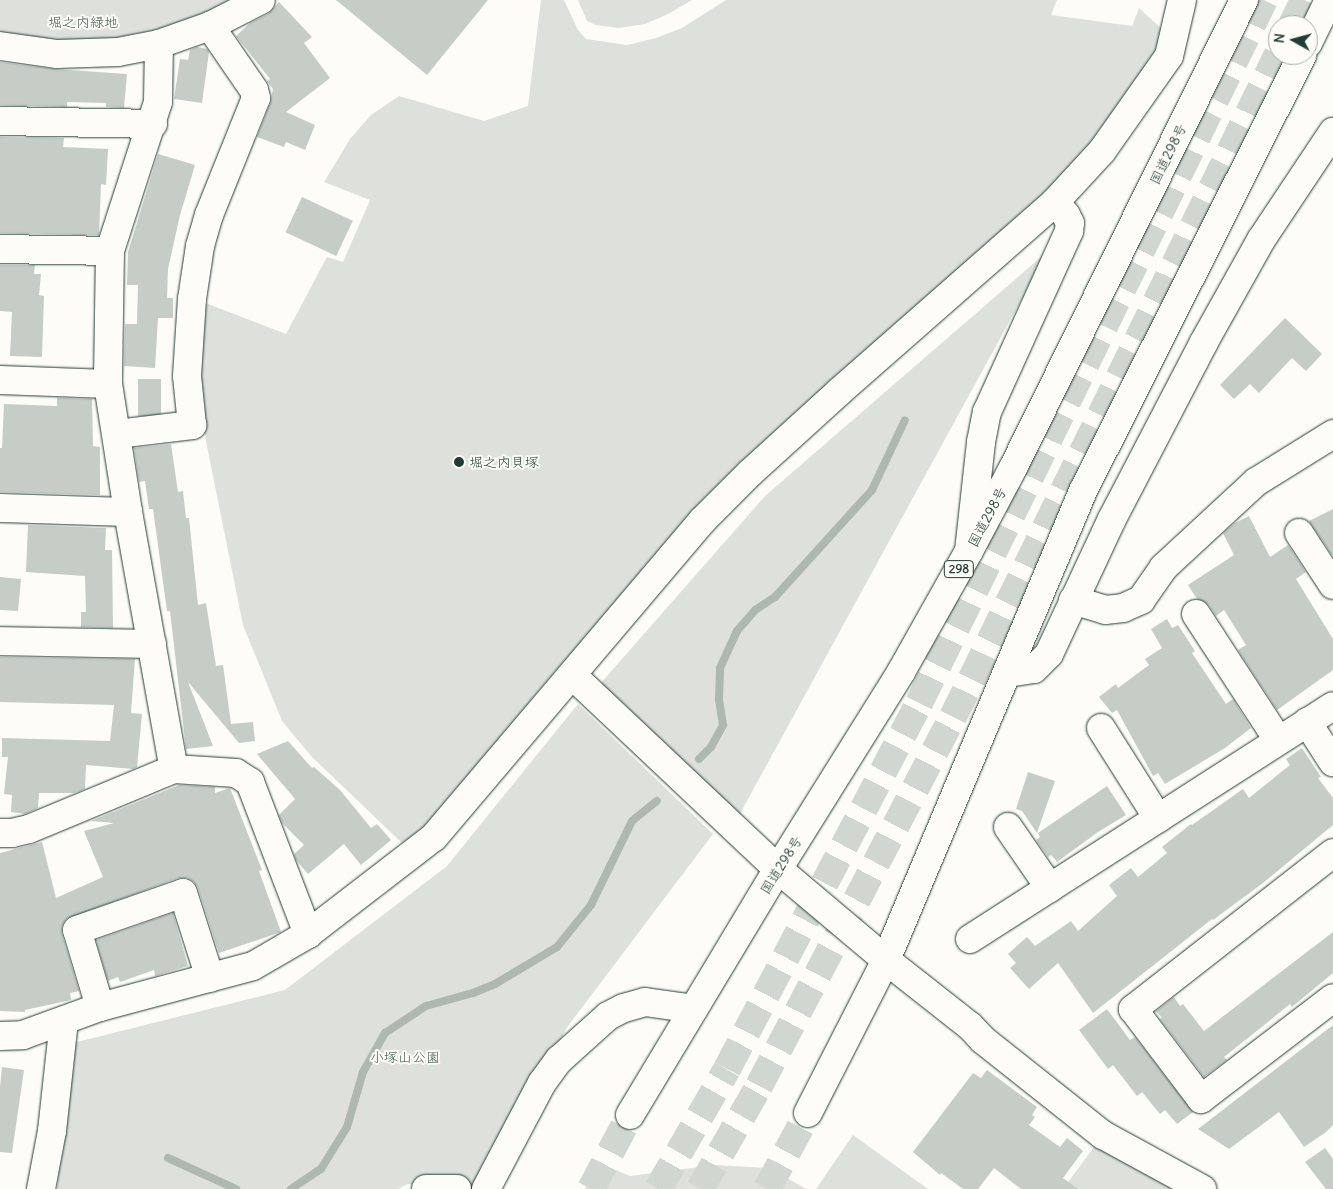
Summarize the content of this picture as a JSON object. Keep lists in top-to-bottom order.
{
  "streets": {
    "main road": ["国道298号", "298"]
  },
  "parks": ["堀之内緑地", "小塚山公園"],
  "places": ["堀之内貝塚"],
  "north": "left"
}
